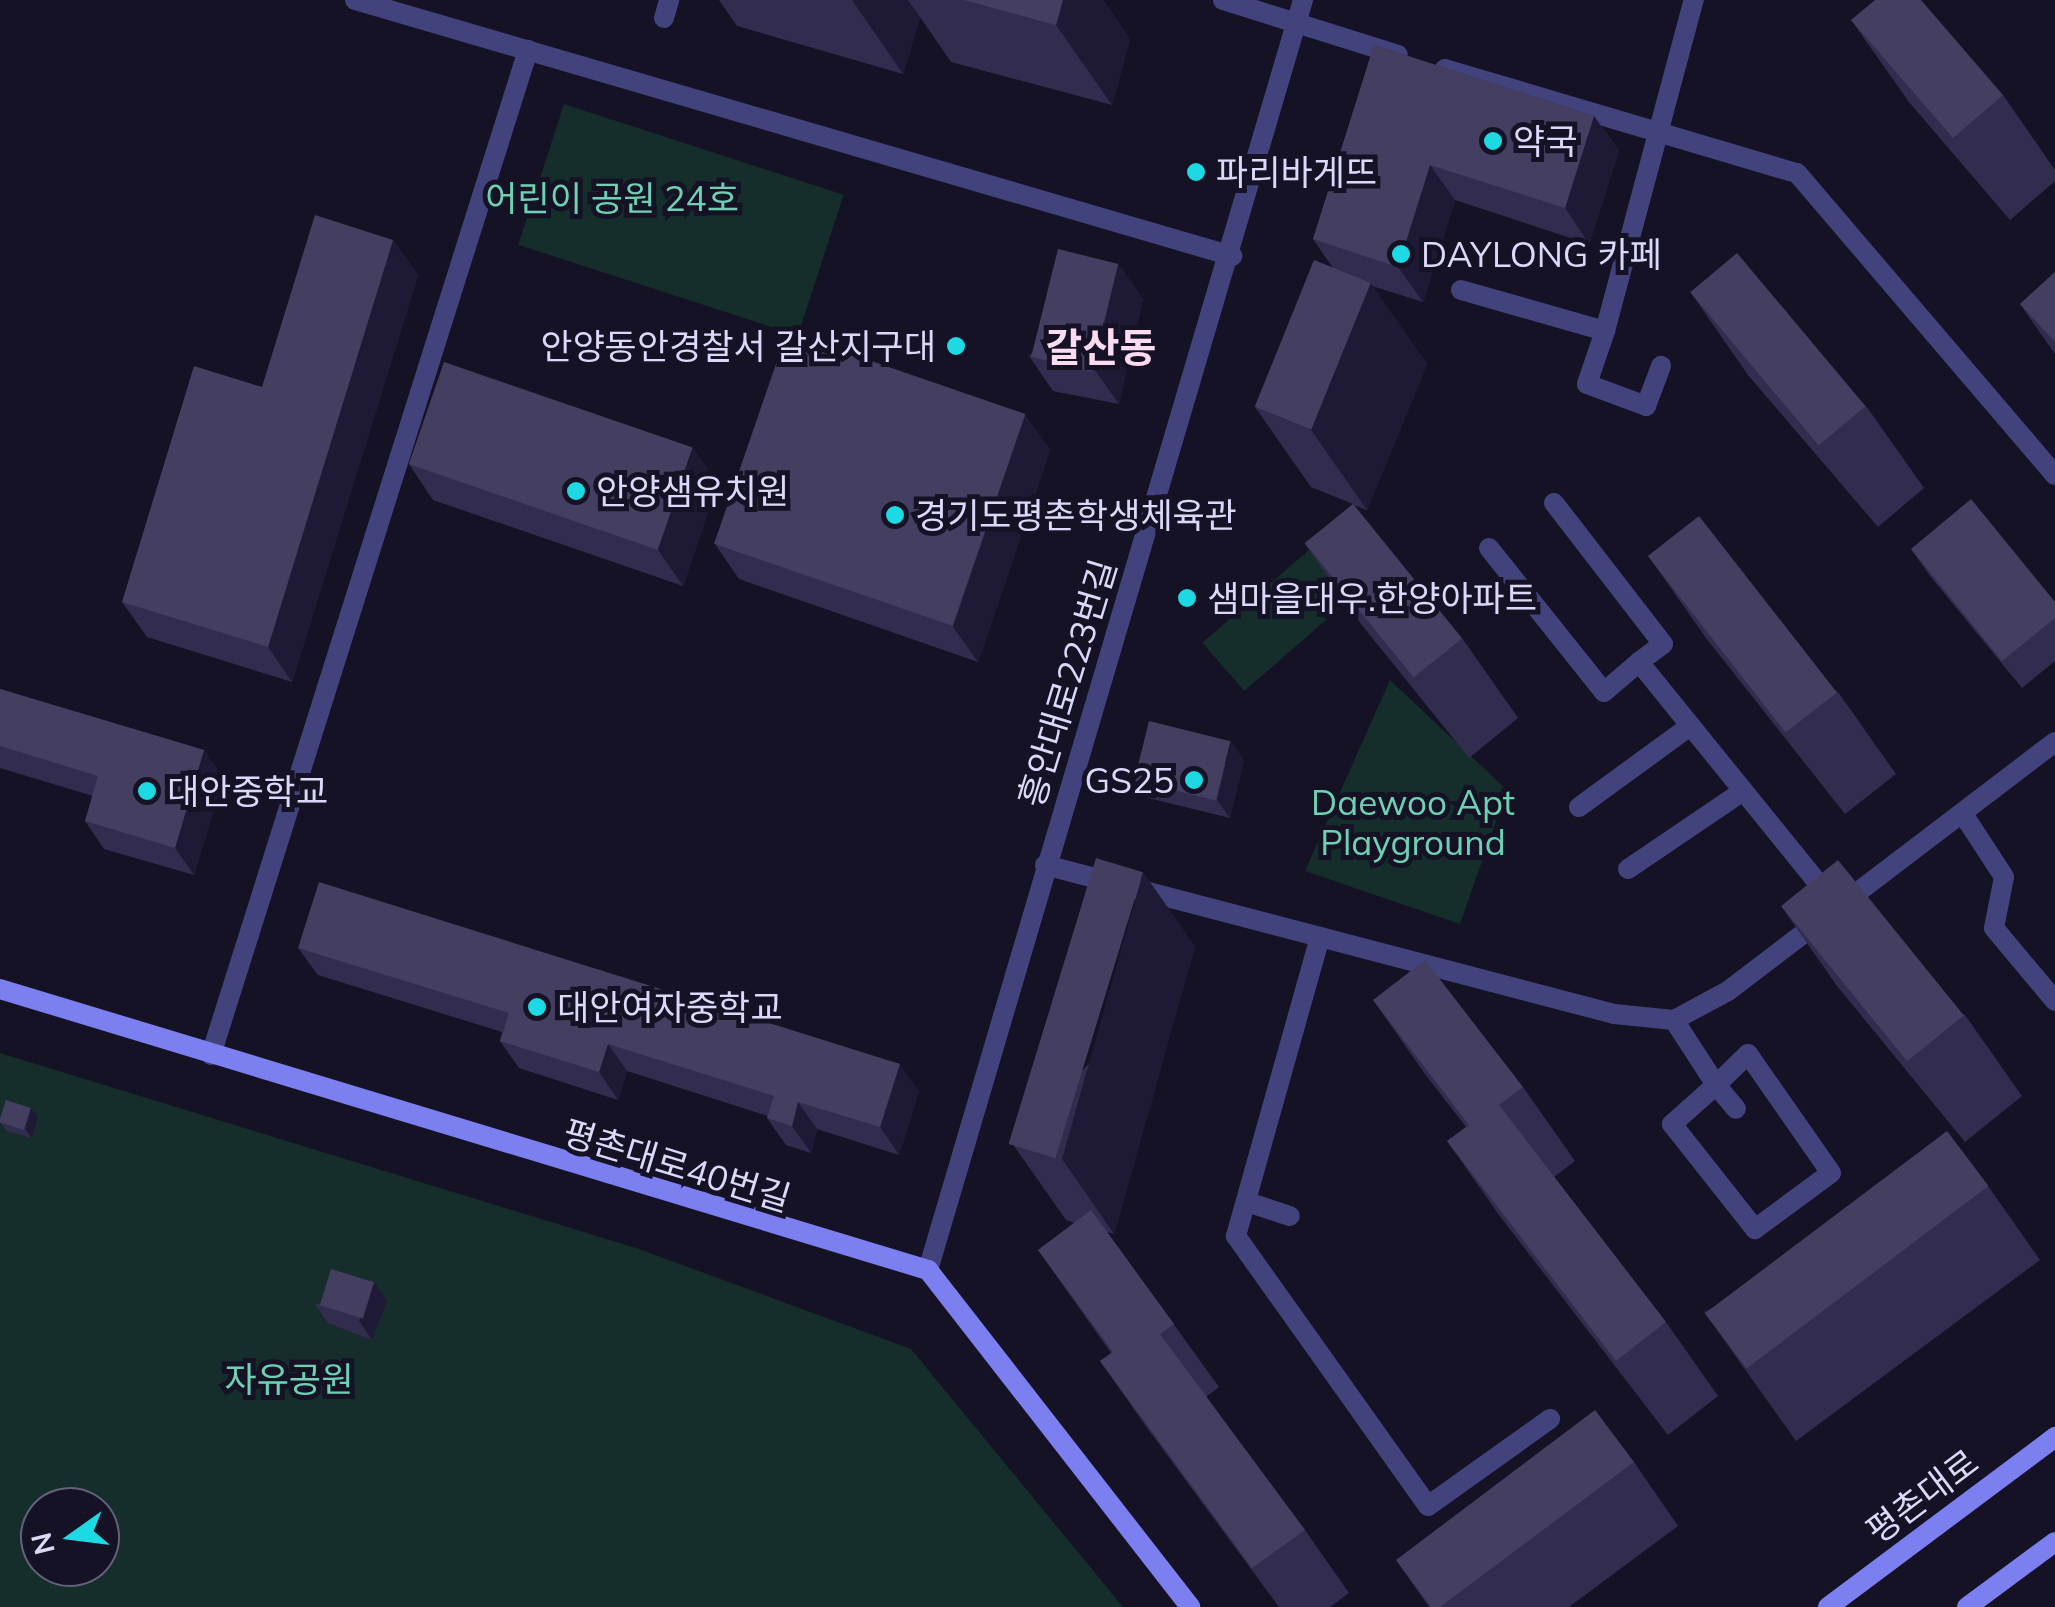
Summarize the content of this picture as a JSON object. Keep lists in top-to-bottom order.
{
  "streets": {
    "street": ["흥안대로223번길", "평촌대로40번길", "평촌대로"]
  },
  "crossings": [
    ["흥안대로223번길", "평촌대로40번길"]
  ],
  "districts": ["갈산동"],
  "parks": ["어린이 공원 24호", "Daewoo Apt Playground", "자유공원"],
  "places": [
    "약국",
    "파리바게뜨",
    "DAYLONG 카페",
    "안양동안경찰서 갈산지구대",
    "안양샘유치원",
    "경기도평촌학생체육관",
    "샘마을대우.한양아파트",
    "GS25",
    "대안중학교",
    "대안여자중학교"
  ],
  "north": "left"
}
